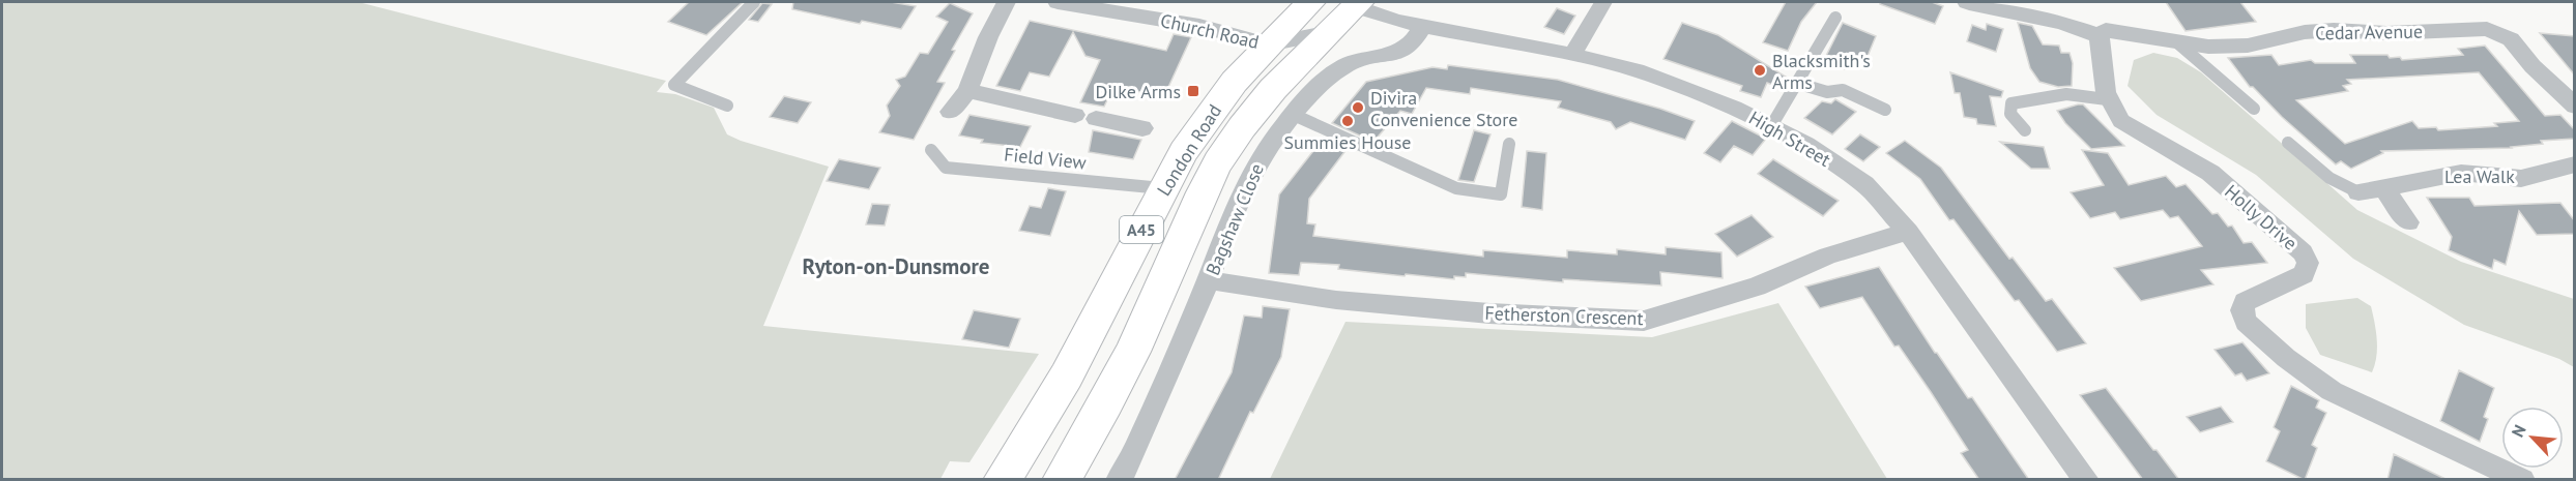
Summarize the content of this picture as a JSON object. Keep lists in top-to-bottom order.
{
  "streets": {
    "highway": ["London Road", "A45"],
    "street": [
      "Church Road",
      "Cedar Avenue",
      "High Street",
      "Lea Walk",
      "Holly Drive",
      "Bagshaw Close",
      "Fetherston Crescent"
    ],
    "lane": ["Field View"]
  },
  "crossings": [
    ["Church Road", "London Road"],
    ["High Street", "London Road"],
    ["High Street", "Bagshaw Close"],
    ["High Street", "Fetherston Crescent"],
    ["London Road", "Field View"],
    ["Bagshaw Close", "Fetherston Crescent"]
  ],
  "districts": ["Ryton-on-Dunsmore"],
  "places": {
    "other": ["Blacksmith's Arms", "Divira Convenience Store", "Summies House"],
    "transit": ["Dilke Arms"]
  },
  "north": "top left"
}
